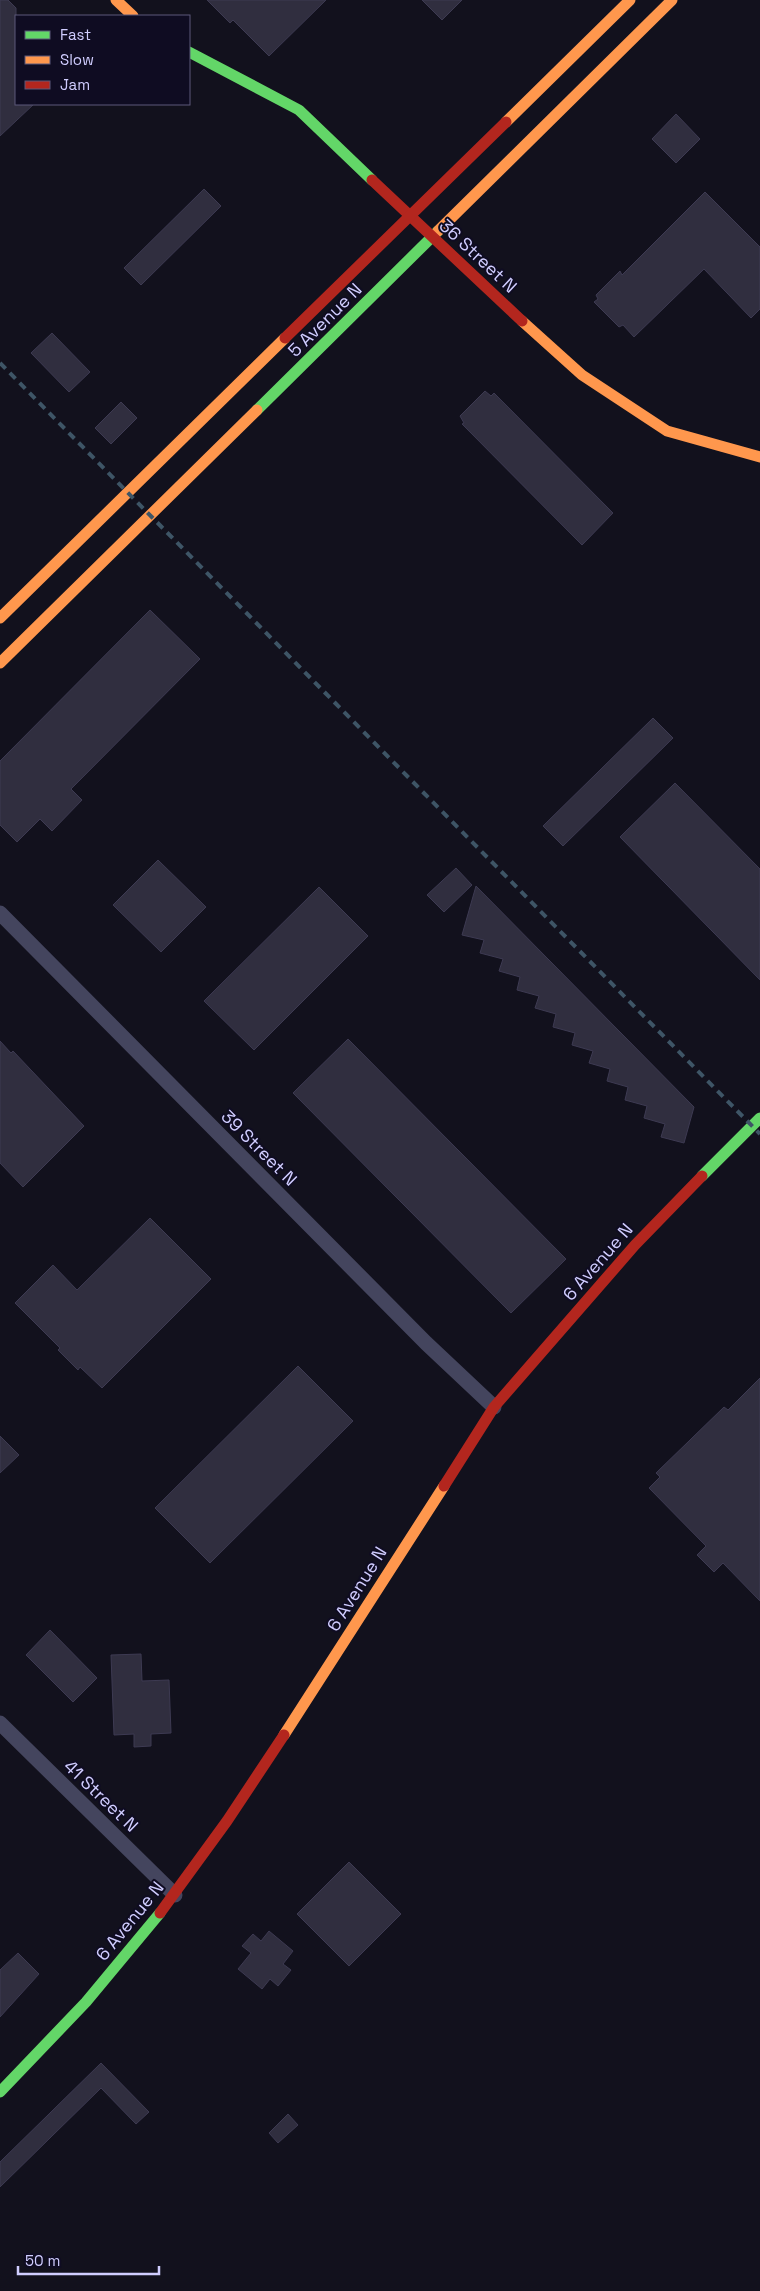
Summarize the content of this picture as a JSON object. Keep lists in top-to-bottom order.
{
  "streets": {
    "street": [
      "36 Street N",
      "5 Avenue N",
      "39 Street N",
      "6 Avenue N",
      "41 Street N"
    ]
  },
  "crossings": [
    ["36 Street N", "5 Avenue N"],
    ["39 Street N", "6 Avenue N"],
    ["6 Avenue N", "41 Street N"]
  ],
  "legend": ["Fast", "Slow", "Jam"],
  "scale_bar": "50 m"
}
